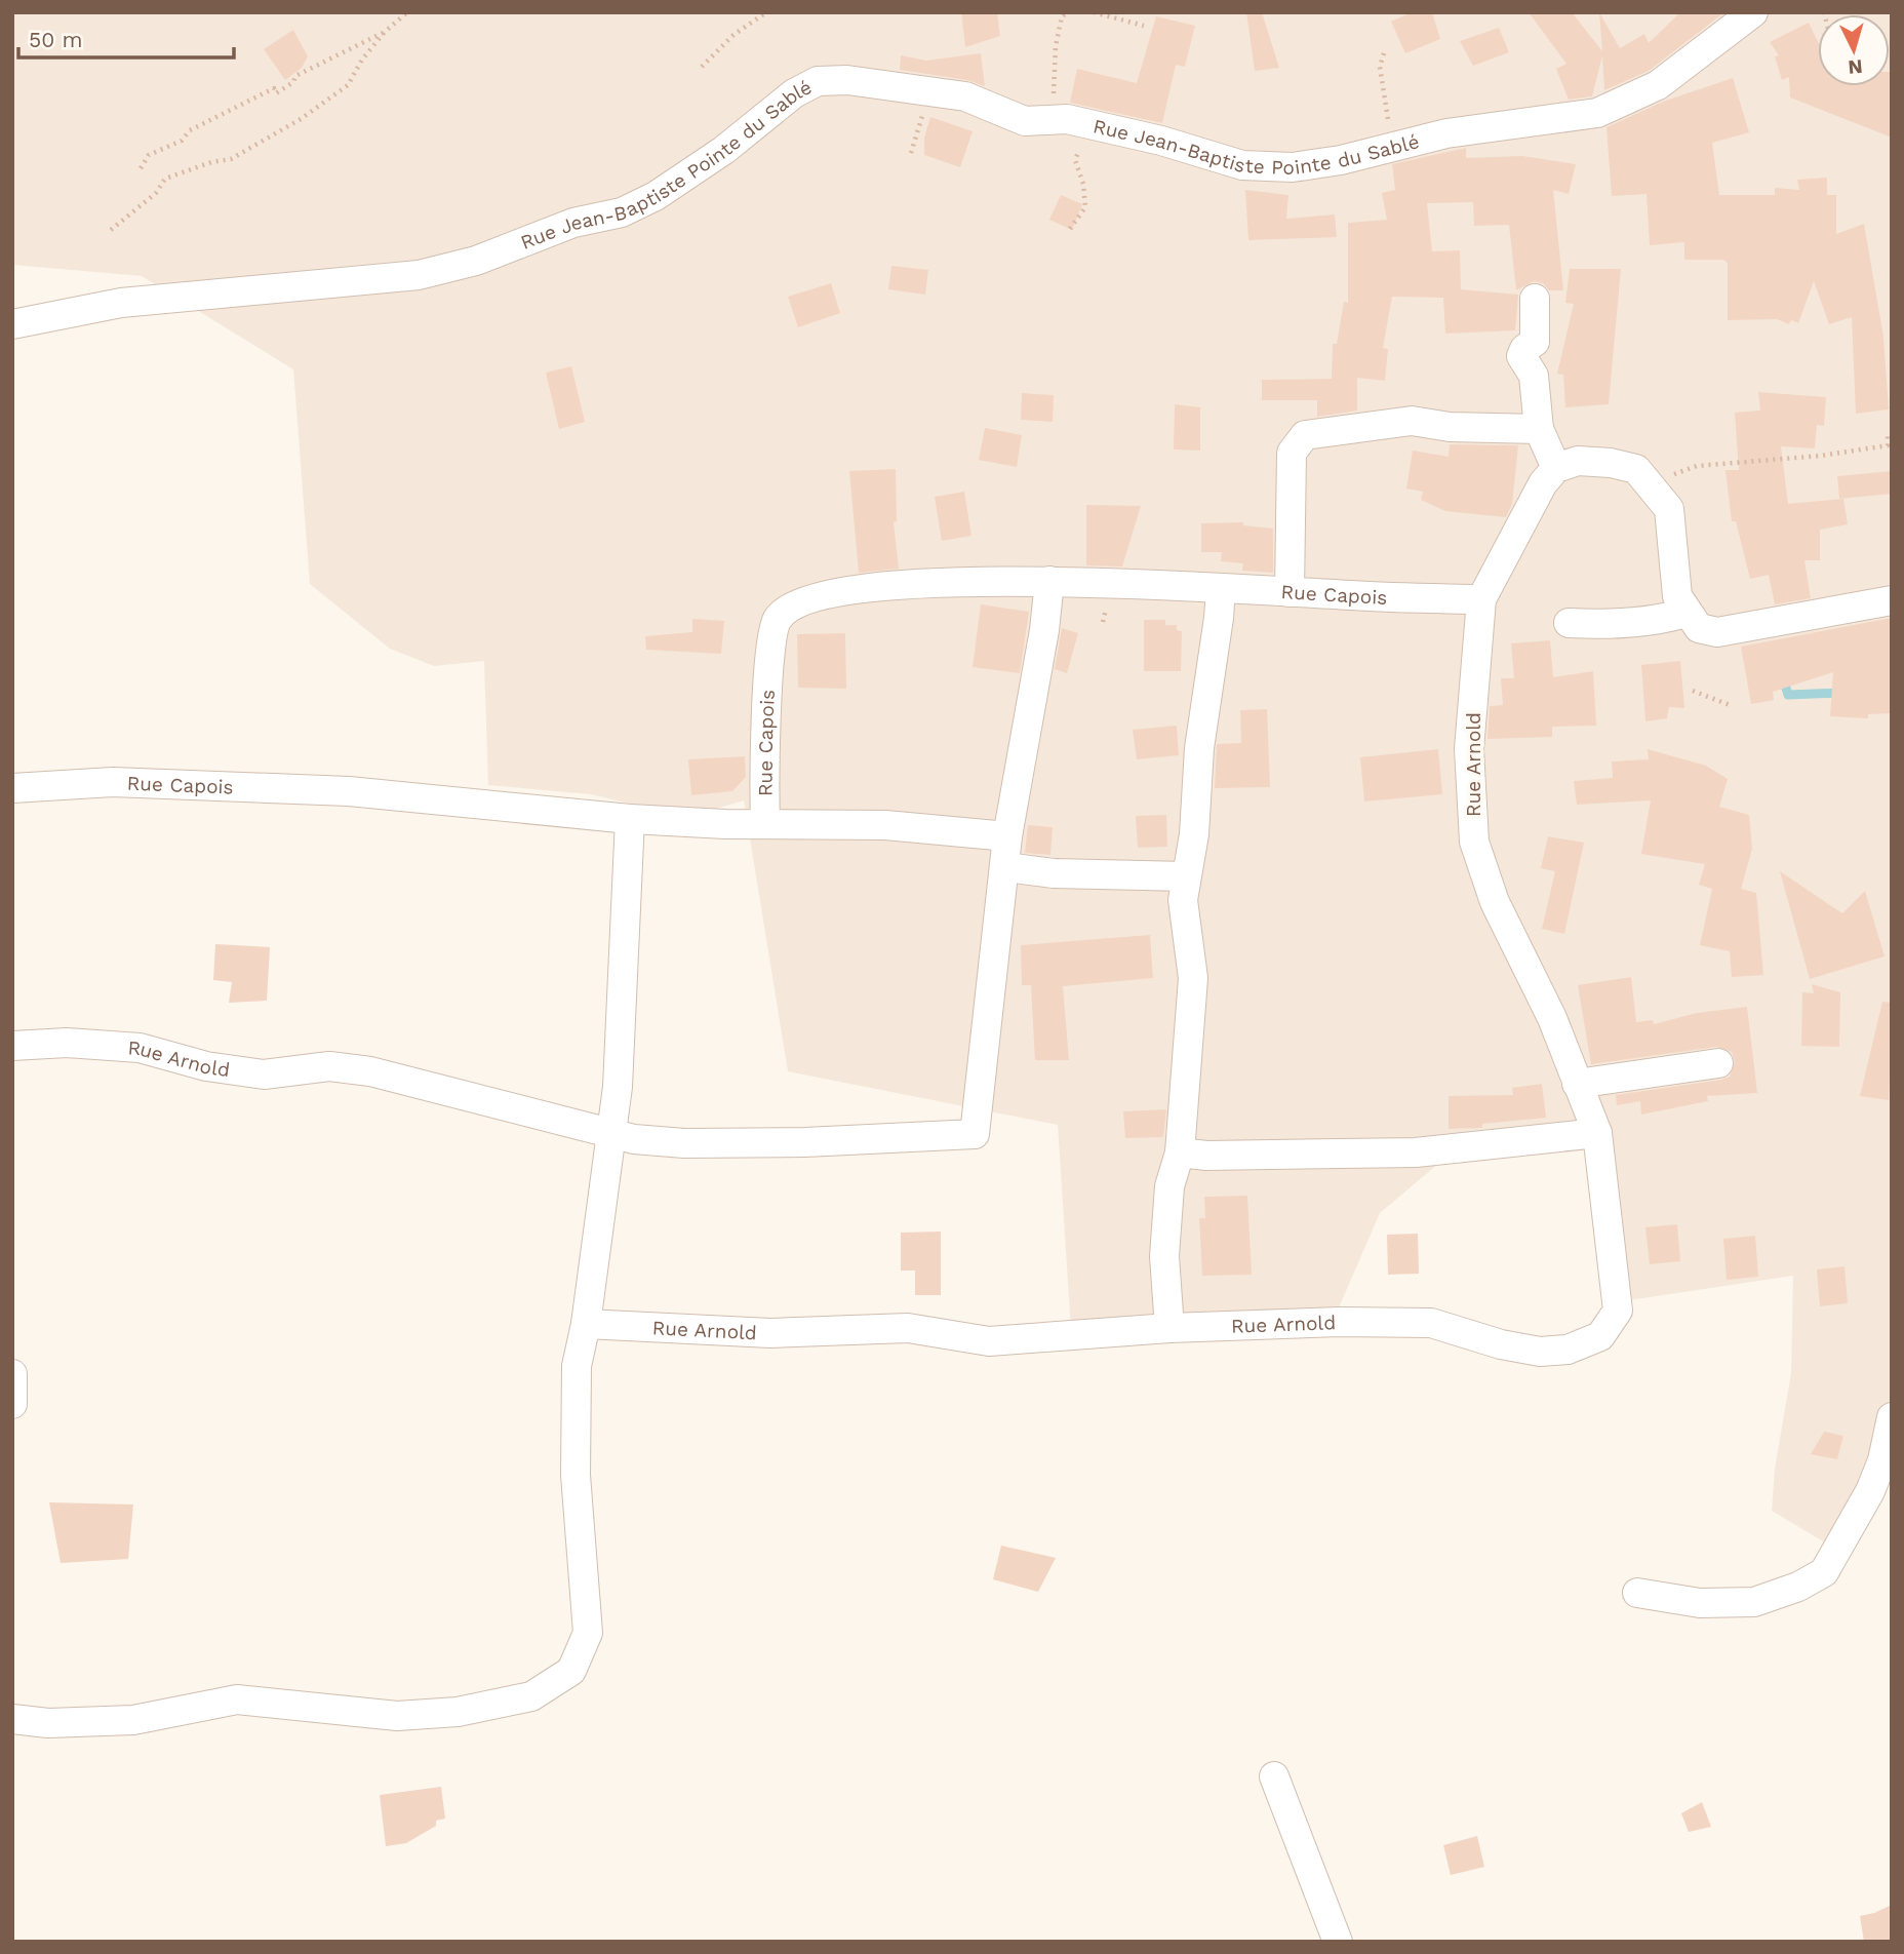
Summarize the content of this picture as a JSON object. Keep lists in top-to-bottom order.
{
  "streets": {
    "street": ["Rue Jean-Baptiste Pointe du Sablé", "Rue Capois", "Rue Arnold"]
  },
  "crossings": [
    ["Rue Capois", "Rue Arnold"]
  ],
  "scale_bar": "50 m",
  "north": "bottom"
}
